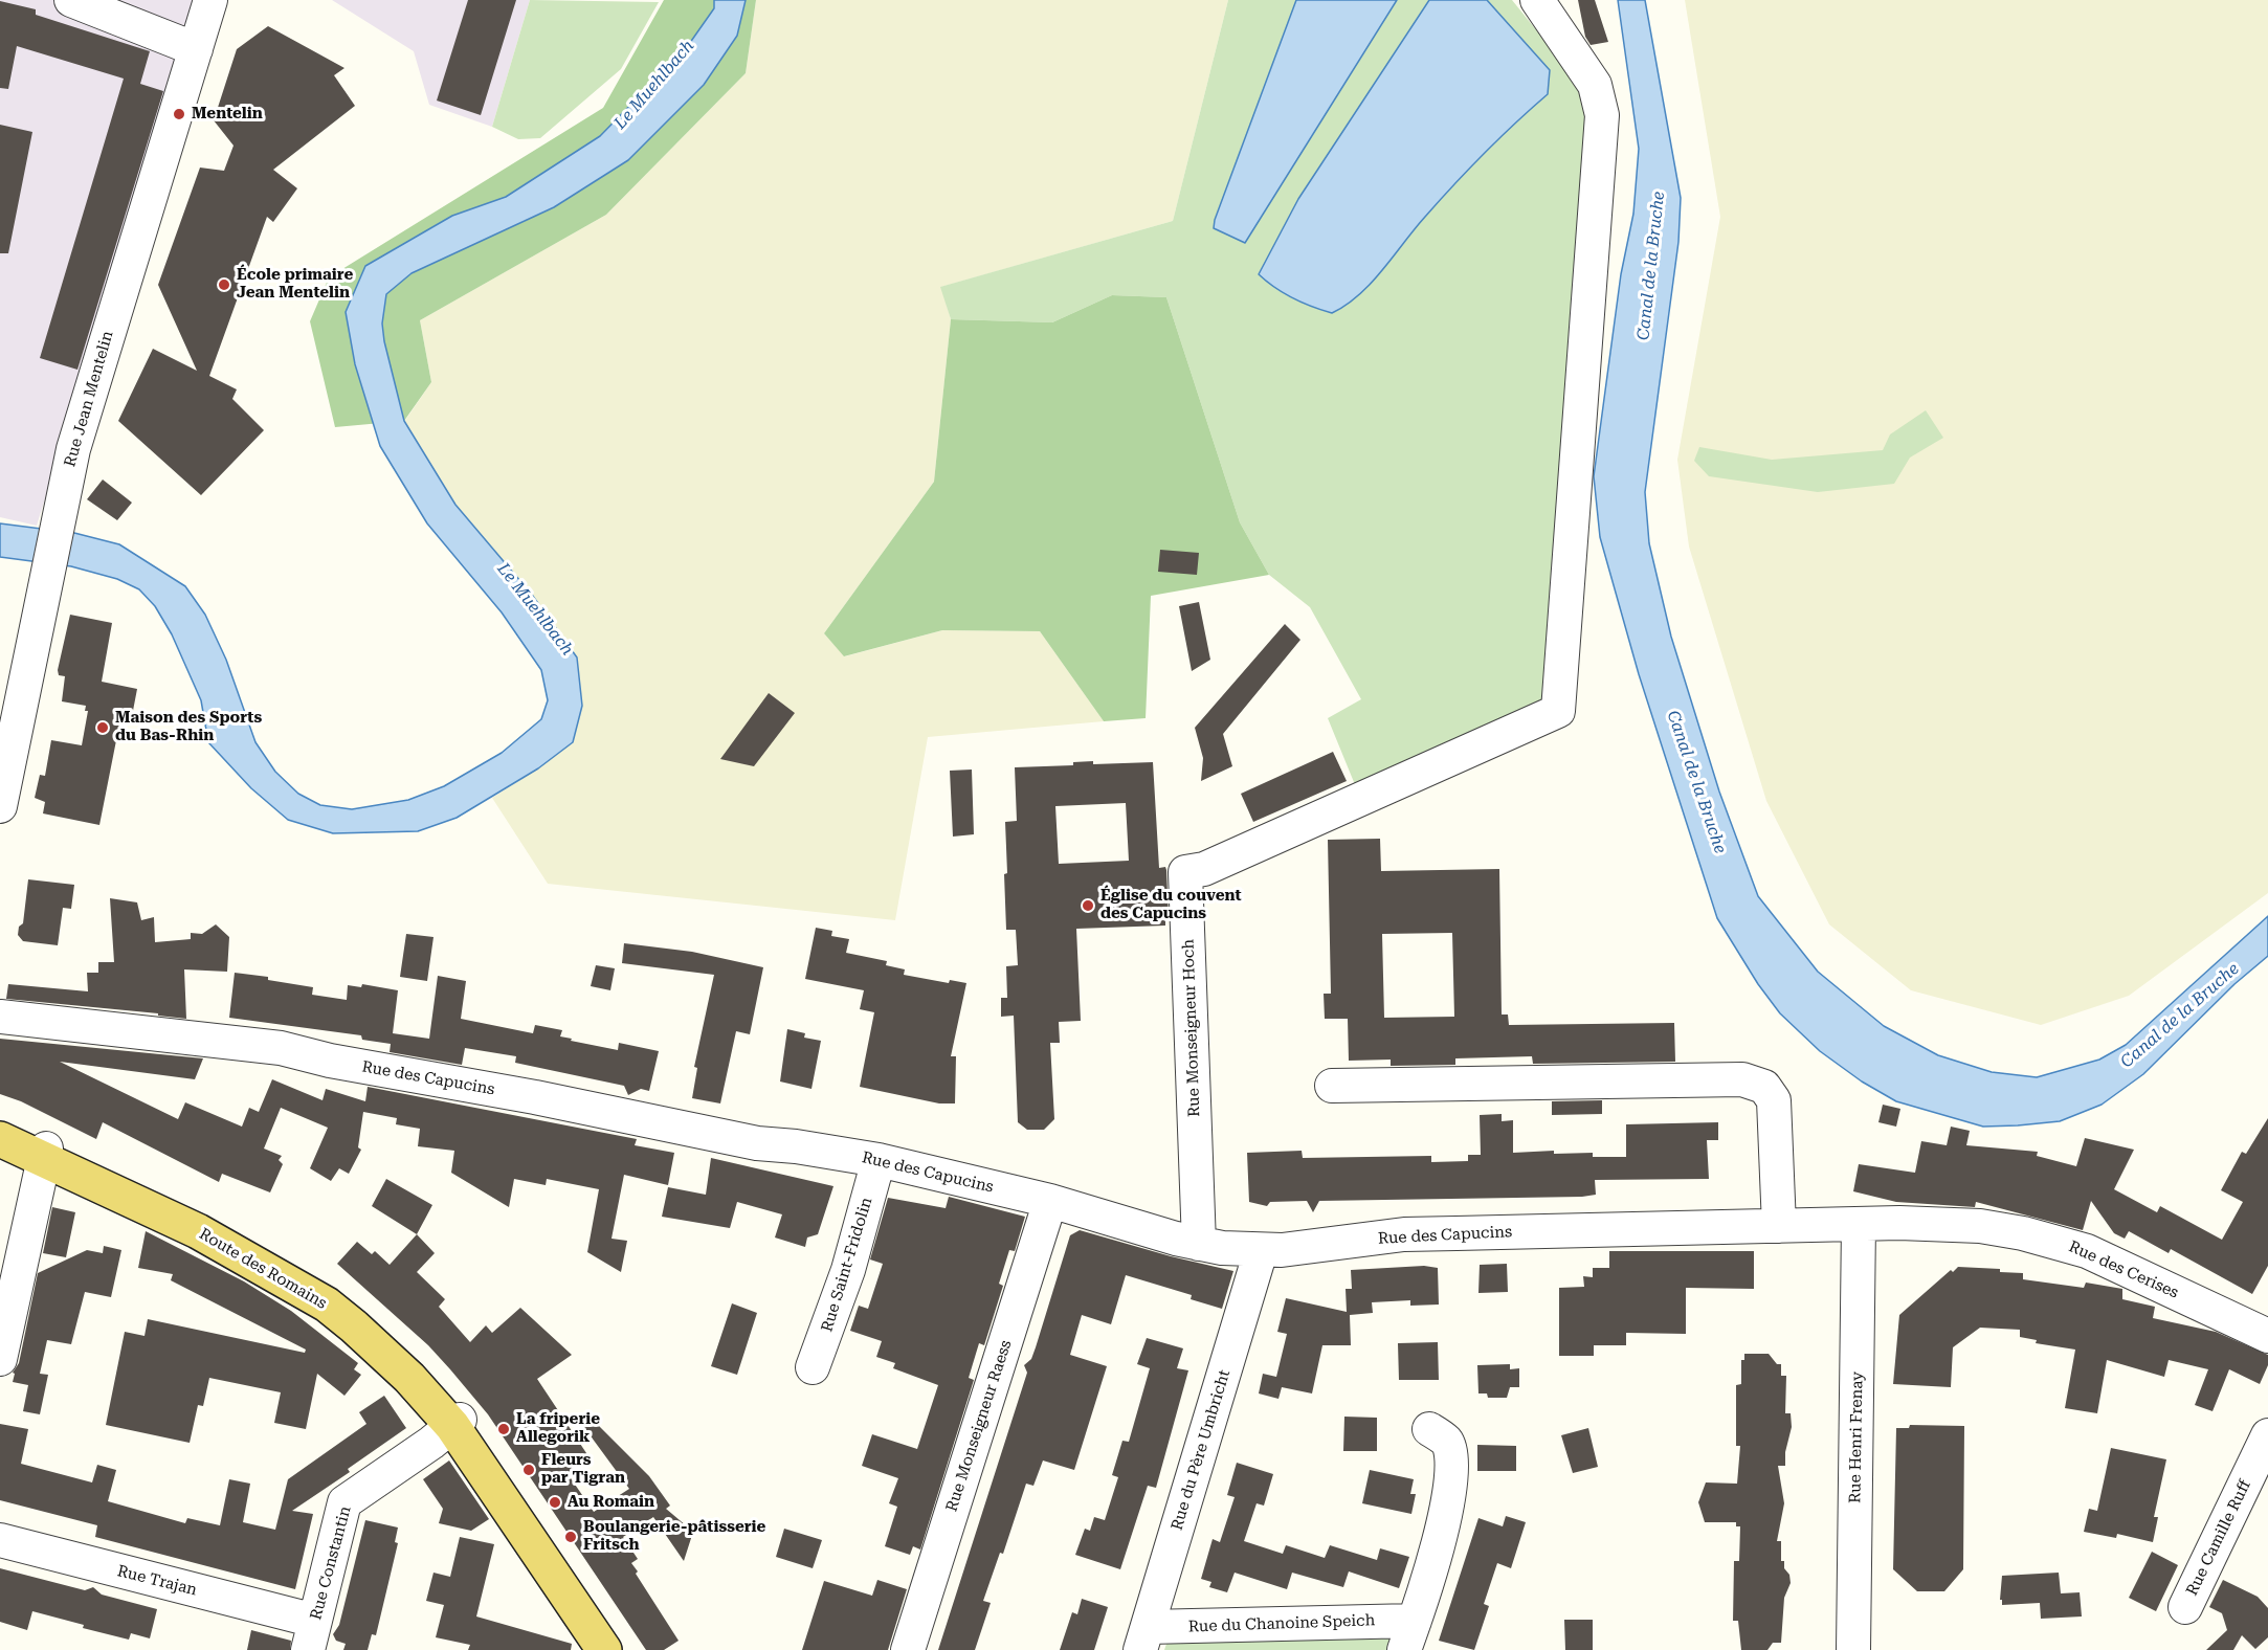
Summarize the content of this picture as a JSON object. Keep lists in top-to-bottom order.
{
  "streets": {
    "main road": ["Route des Romains"],
    "street": [
      "Rue Jean Mentelin",
      "Rue Monseigneur Hoch",
      "Rue des Capucins",
      "Rue Saint-Fridolin",
      "Rue des Cerises",
      "Rue Monseigneur Raess",
      "Rue Henri Frenay",
      "Rue du Père Umbricht",
      "Rue Camille Ruff",
      "Rue Constantin",
      "Rue Trajan",
      "Rue du Chanoine Speich"
    ]
  },
  "crossings": [
    ["Rue Monseigneur Hoch", "Rue des Capucins"],
    ["Rue des Capucins", "Rue Saint-Fridolin"],
    ["Rue des Capucins", "Rue des Cerises"],
    ["Rue des Capucins", "Rue Monseigneur Raess"],
    ["Rue des Capucins", "Rue Henri Frenay"],
    ["Rue des Capucins", "Rue du Père Umbricht"],
    ["Route des Romains", "Rue Constantin"],
    ["Rue des Cerises", "Rue Henri Frenay"],
    ["Rue du Père Umbricht", "Rue du Chanoine Speich"],
    ["Rue Constantin", "Rue Trajan"]
  ],
  "water": ["Le Muehlbach", "Canal de la Bruche"],
  "places": [
    "Mentelin",
    "École primaire Jean Mentelin",
    "Maison des Sports du Bas-Rhin",
    "Église du couvent des Capucins",
    "La friperie Allegorik",
    "Fleurs par Tigran",
    "Au Romain",
    "Boulangerie-pâtisserie Fritsch"
  ]
}
